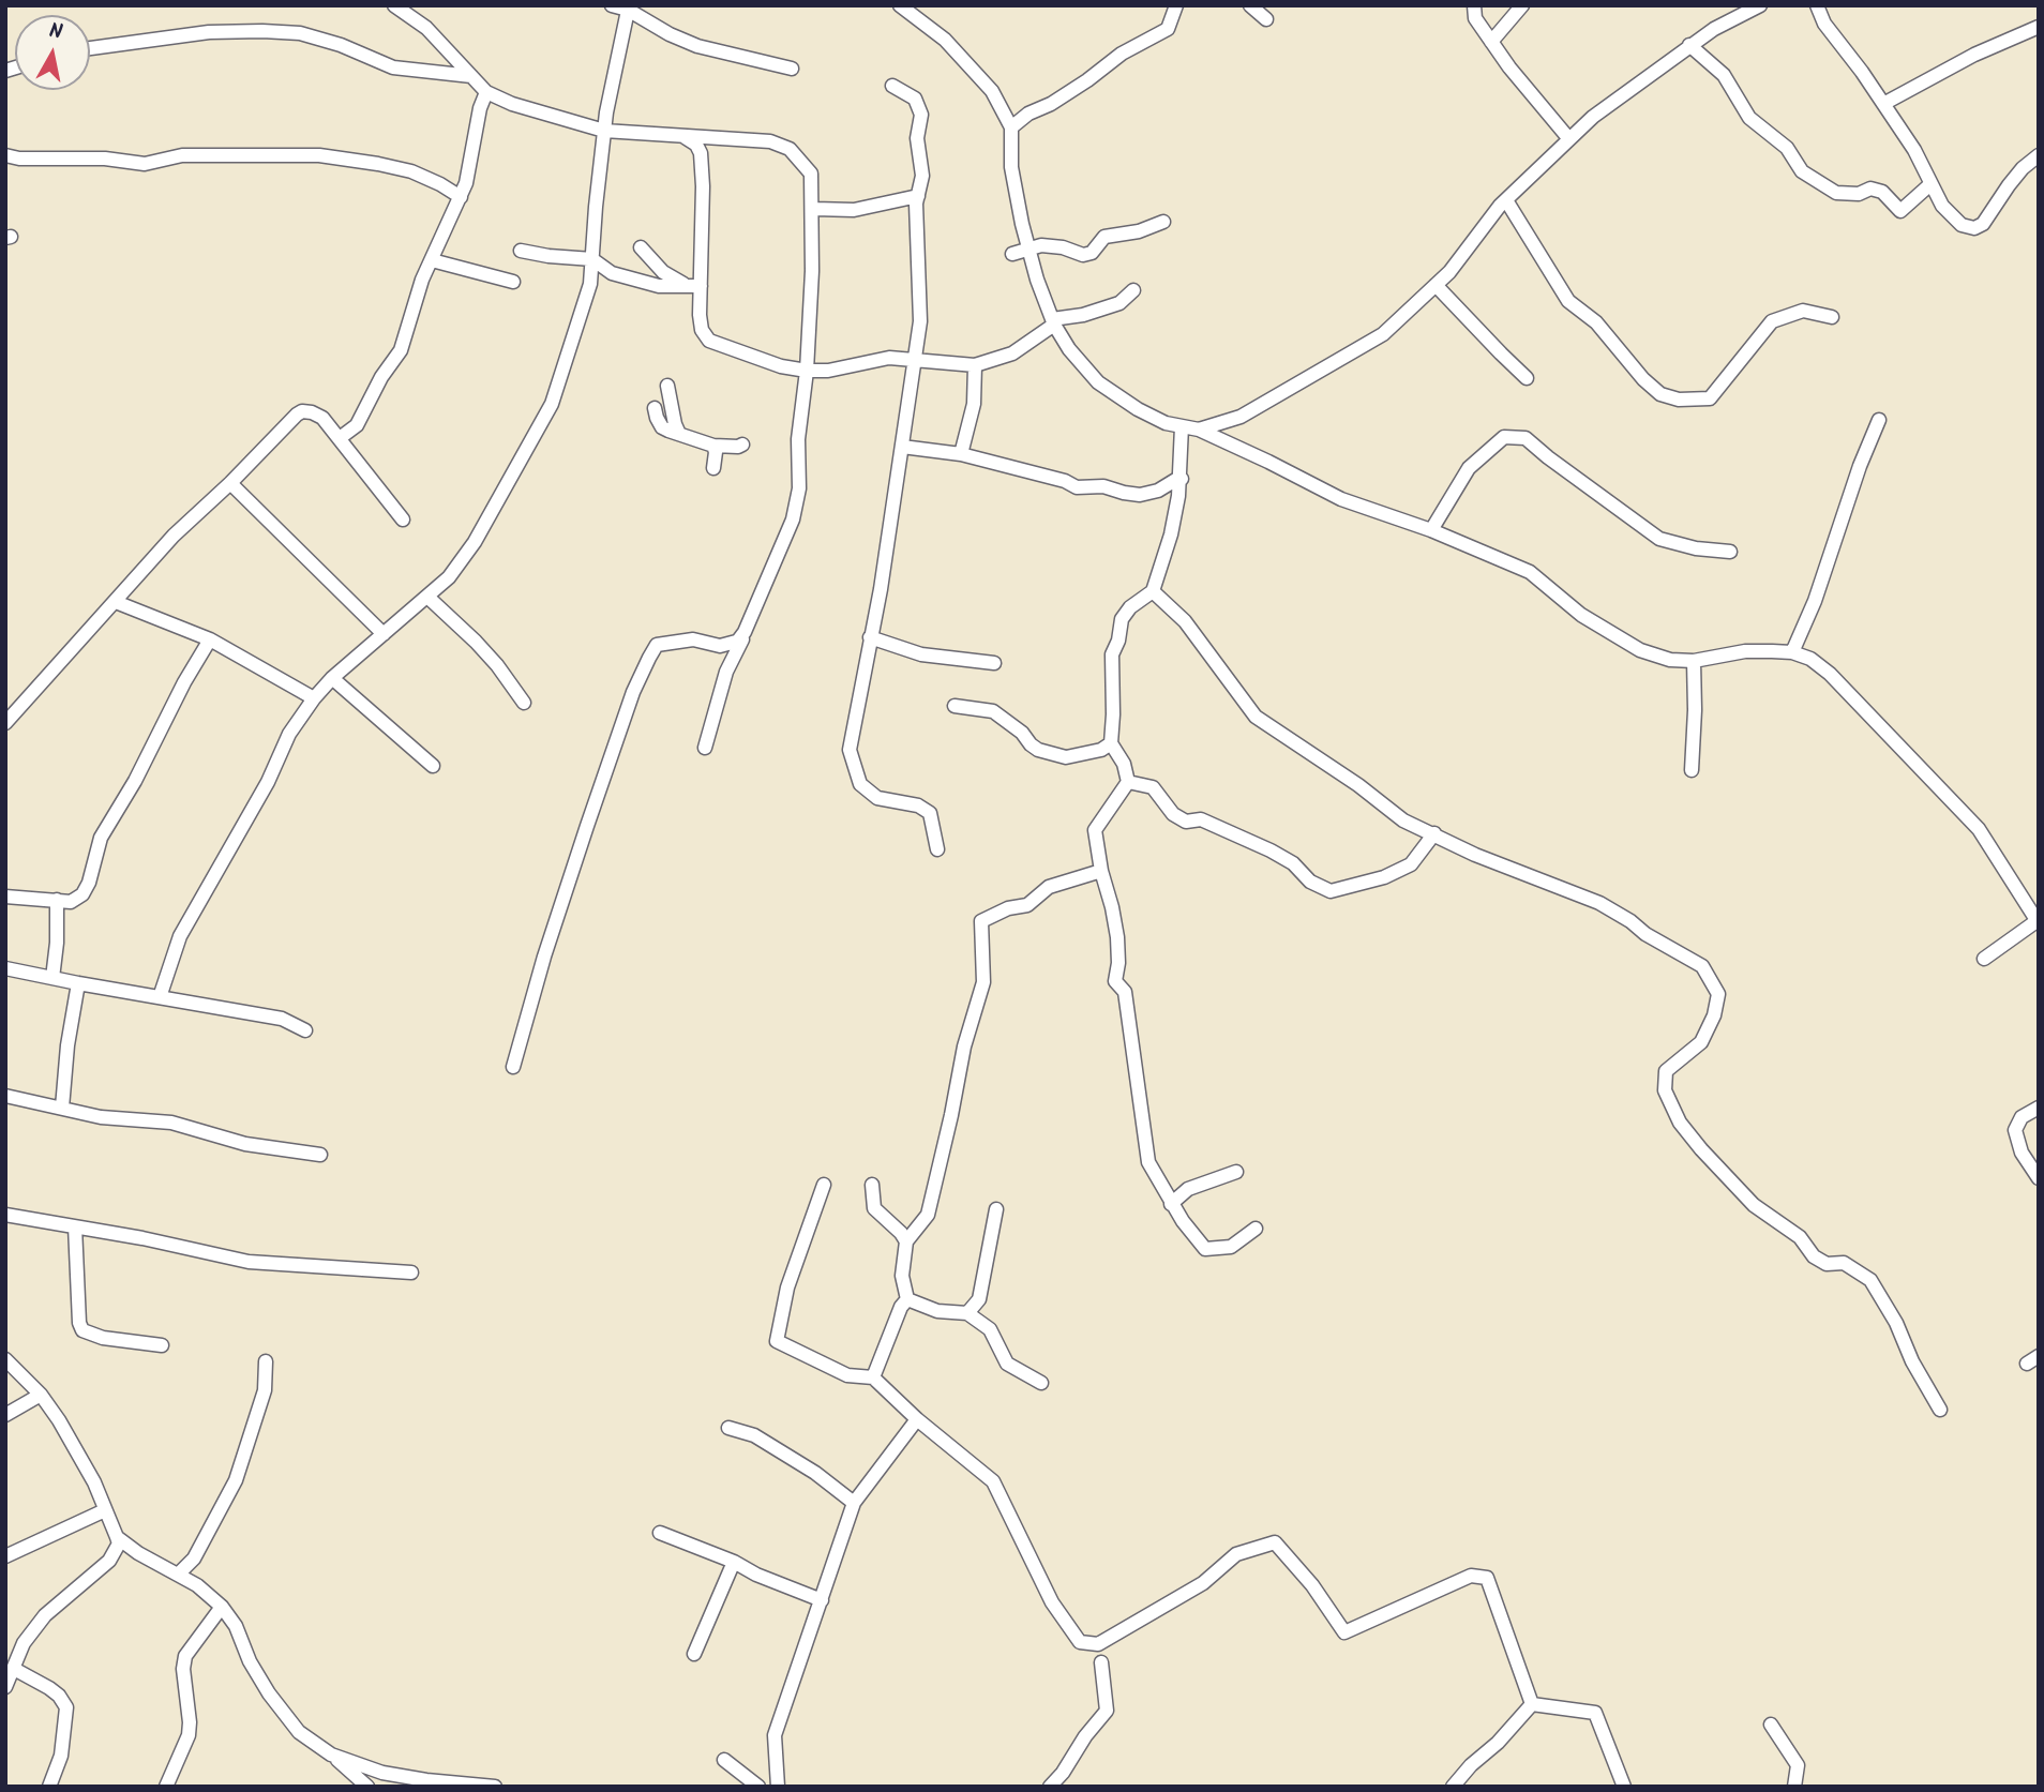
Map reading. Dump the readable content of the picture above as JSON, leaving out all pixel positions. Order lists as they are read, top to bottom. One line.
{"north":"top"}
